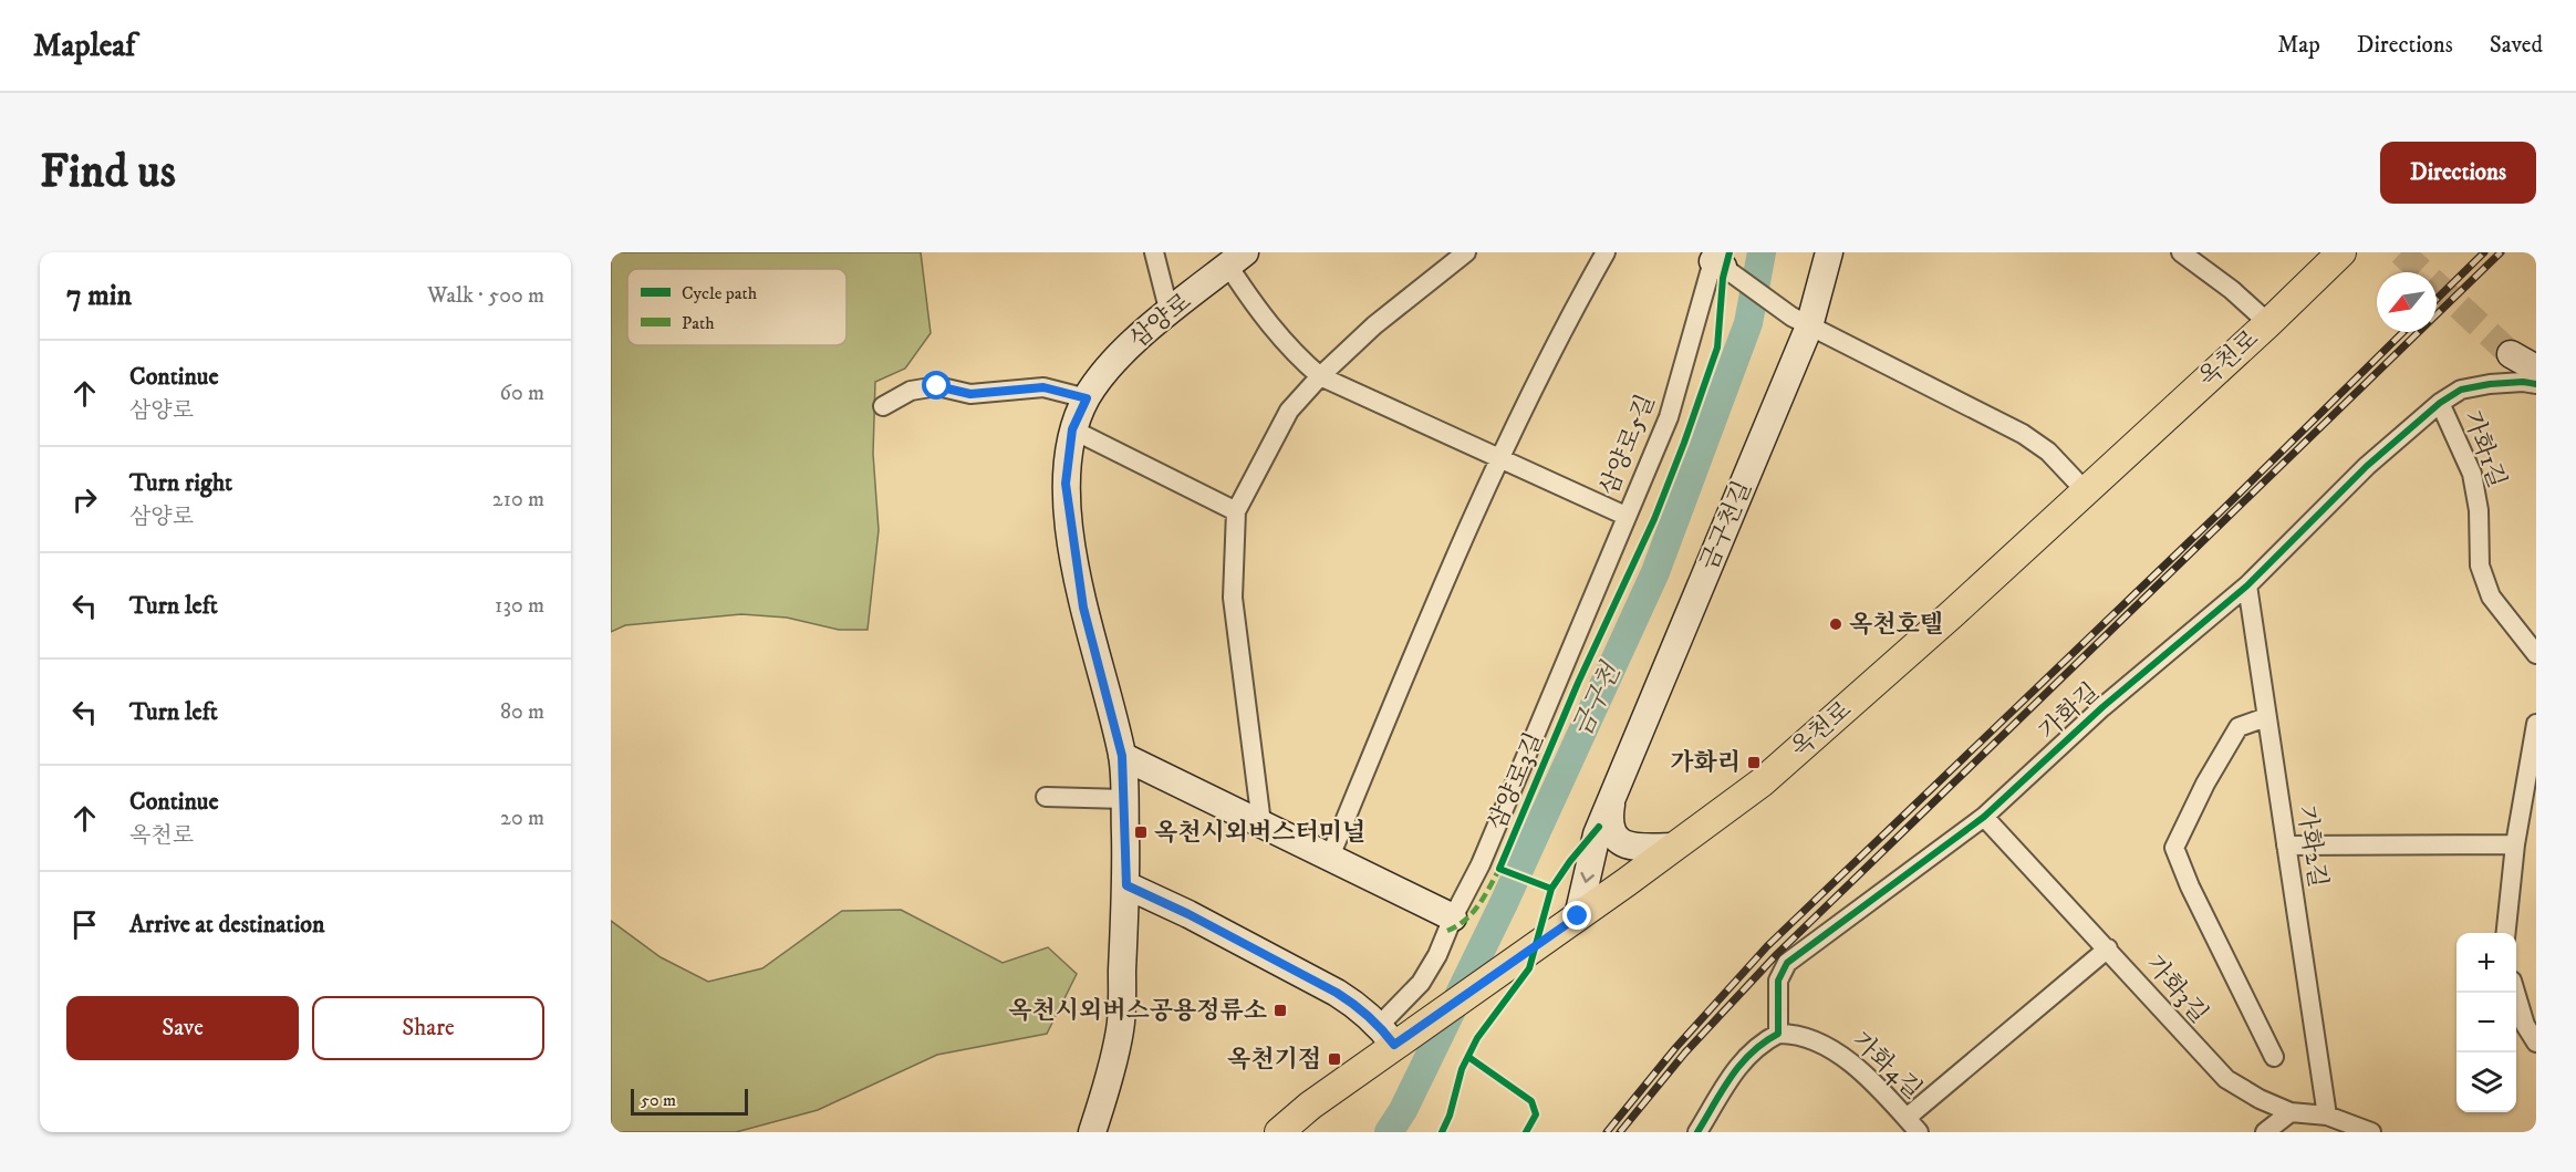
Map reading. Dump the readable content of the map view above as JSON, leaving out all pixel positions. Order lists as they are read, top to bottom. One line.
{"streets":{"main road":["옥천로"],"street":["삼양로","삼양로5길","가화1길","금구천길","가화길","삼양로3길","가화2길","가화3길","가화4길"]},"crossings":[["삼양로","삼양로5길"],["옥천로","금구천길"],["옥천로","삼양로3길"],["삼양로5길","삼양로3길"],["가화1길","가화길"],["가화길","가화2길"],["가화길","가화3길"],["가화길","가화4길"],["가화2길","가화3길"]],"water":["금구천"],"places":{"other":["옥천호텔"],"transit":["가화리","옥천시외버스터미널","옥천시외버스공용정류소","옥천기점"]},"legend":["Cycle path","Path"],"scale_bar":"50 m","north":"bottom left","page":{"header":"Mapleaf","nav":["Map","Directions","Saved"],"buttons":["Directions",["Save","Share"]],"title":"Find us","heading":["7 min","Walk · 500 m"],"list":[["Continue","삼양로","60 m"],["Turn right","삼양로","210 m"],["Turn left","130 m"],["Turn left","80 m"],["Continue","옥천로","20 m"],"Arrive at destination"],"map_buttons":["+","−"],"scale":"50 m"}}
